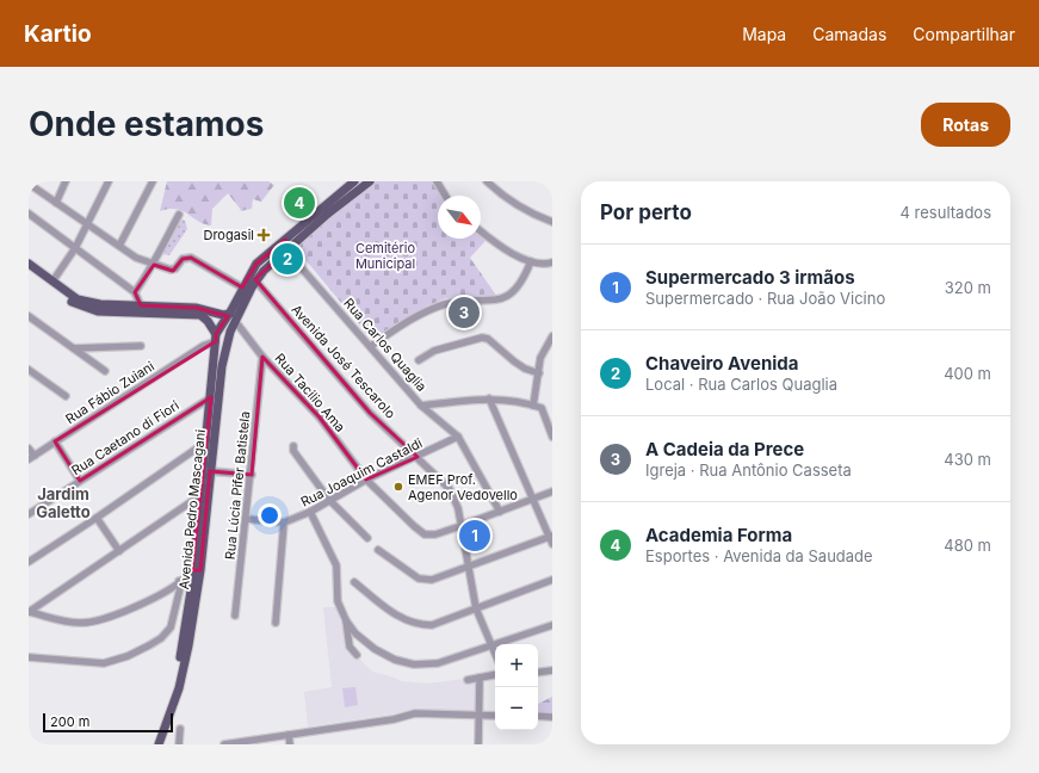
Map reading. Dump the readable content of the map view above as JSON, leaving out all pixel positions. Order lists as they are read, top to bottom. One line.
{"streets":{"main road":["Avenida Pedro Mascagani"],"street":["Rua Carlos Quaglia","Avenida José Tescarolo","Rua Fábio Zuiani","Rua Tacilio Ama","Rua Caetano di Fiori","Rua Joaquim Castaldi","Rua Lúcia Pifer Batistela"]},"crossings":[["Rua Carlos Quaglia","Avenida Pedro Mascagani"],["Avenida José Tescarolo","Rua Tacilio Ama"],["Avenida José Tescarolo","Rua Joaquim Castaldi"],["Avenida José Tescarolo","Avenida Pedro Mascagani"],["Rua Fábio Zuiani","Avenida Pedro Mascagani"],["Rua Tacilio Ama","Rua Joaquim Castaldi"],["Rua Tacilio Ama","Rua Lúcia Pifer Batistela"],["Rua Tacilio Ama","Avenida Pedro Mascagani"],["Rua Caetano di Fiori","Avenida Pedro Mascagani"],["Rua Joaquim Castaldi","Rua Lúcia Pifer Batistela"]],"districts":["Jardim Galetto"],"parks":["Cemitério Municipal"],"places":{"health":["Drogasil"],"other":["EMEF Prof. Agenor Vedovello"]},"scale_bar":"200 m","north":"bottom right","page":{"header":"Kartio","nav":["Mapa","Camadas","Compartilhar"],"buttons":"Rotas","title":"Onde estamos","heading":["Por perto","4 resultados"],"pins":["4","2","3","1"],"list":[{"mark":"1","name":"Supermercado 3 irmãos","note":"Supermercado · Rua João Vicino","value":"320 m"},{"mark":"2","name":"Chaveiro Avenida","note":"Local · Rua Carlos Quaglia","value":"400 m"},{"mark":"3","name":"A Cadeia da Prece","note":"Igreja · Rua Antônio Casseta","value":"430 m"},{"mark":"4","name":"Academia Forma","note":"Esportes · Avenida da Saudade","value":"480 m"}],"map_buttons":["+","−"],"scale":"200 m"}}
